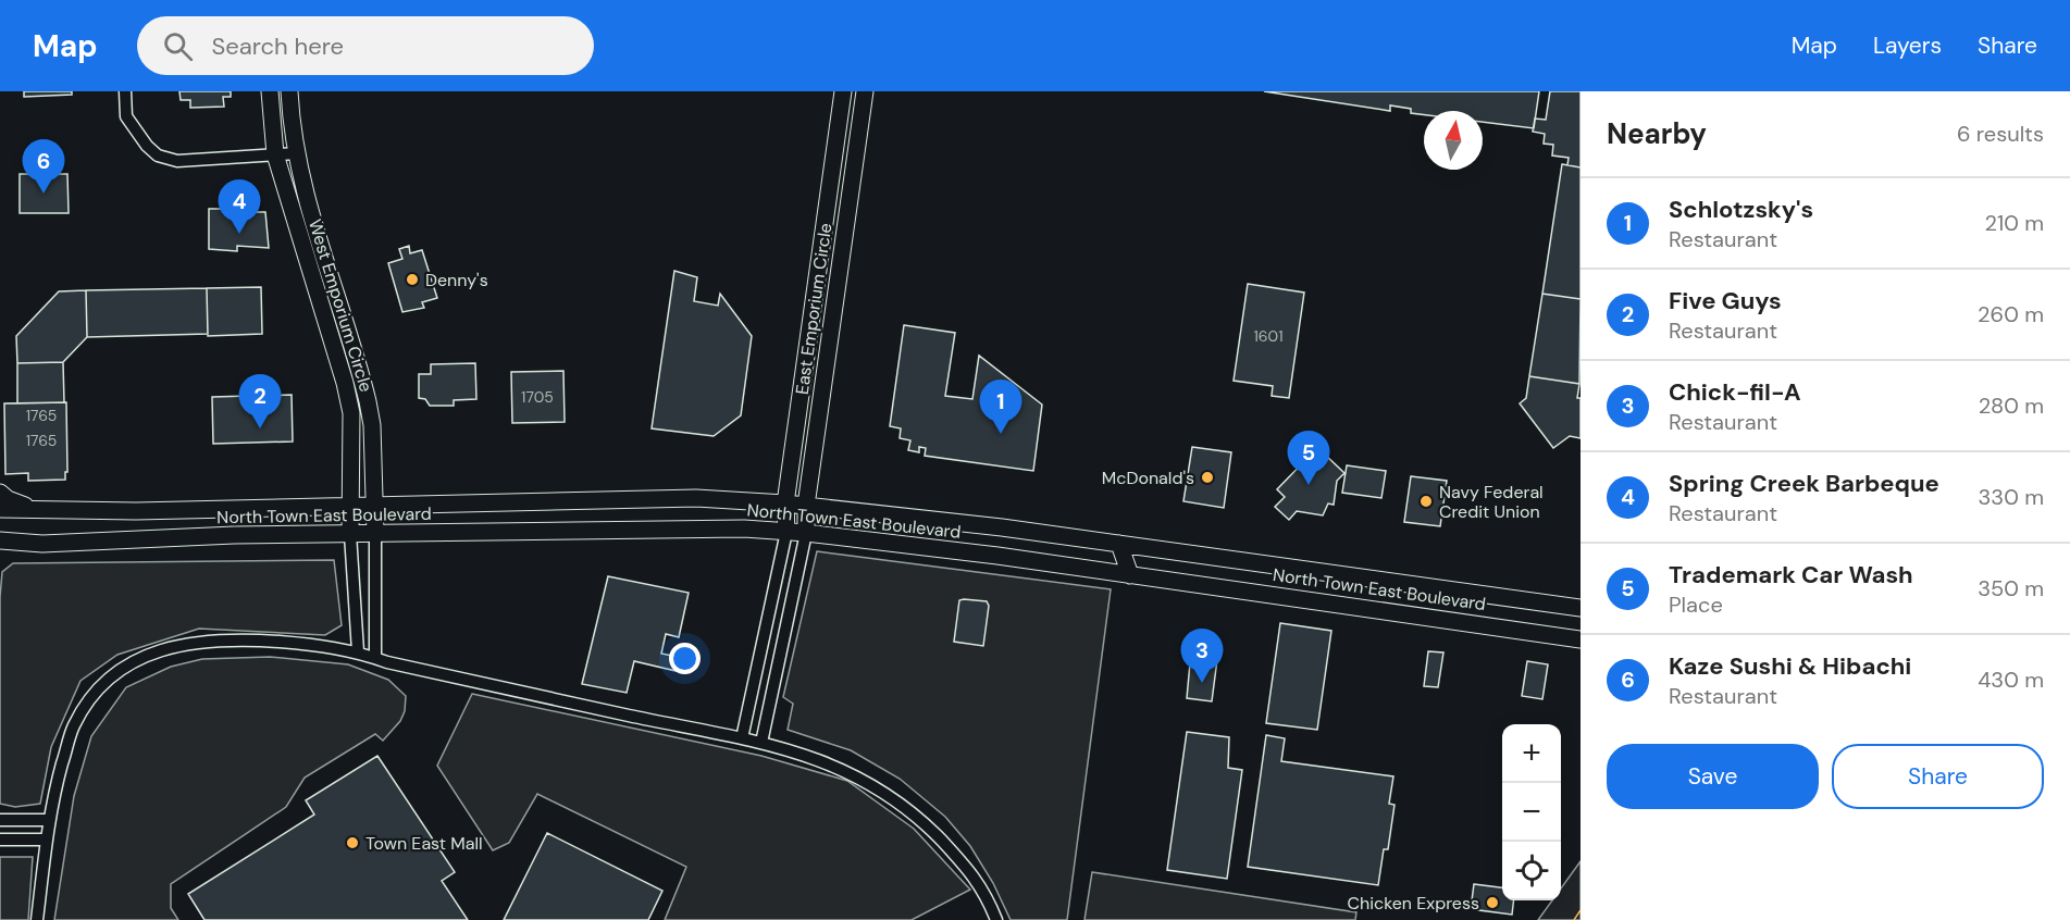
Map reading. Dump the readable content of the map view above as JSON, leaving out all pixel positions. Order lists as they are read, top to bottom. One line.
{"streets":{"main road":["West Emporium Circle","East Emporium Circle","North Town East Boulevard"]},"crossings":[["West Emporium Circle","North Town East Boulevard"],["East Emporium Circle","North Town East Boulevard"]],"places":["Denny's","McDonald's","Navy Federal Credit Union","Town East Mall","Chicken Express"],"house_numbers":["1601","1705","1765","1765"],"north":"top","page":{"header":"Map","search":"Search here","nav":["Map","Layers","Share"],"heading":["Nearby","6 results"],"pins":["6","4","2","1","5","3"],"list":[{"mark":"1","name":"Schlotzsky's","note":"Restaurant","value":"210 m"},{"mark":"2","name":"Five Guys","note":"Restaurant","value":"260 m"},{"mark":"3","name":"Chick-fil-A","note":"Restaurant","value":"280 m"},{"mark":"4","name":"Spring Creek Barbeque","note":"Restaurant","value":"330 m"},{"mark":"5","name":"Trademark Car Wash","note":"Place","value":"350 m"},{"mark":"6","name":"Kaze Sushi & Hibachi","note":"Restaurant","value":"430 m"}],"map_buttons":["+","−"],"buttons":["Save","Share"]}}
